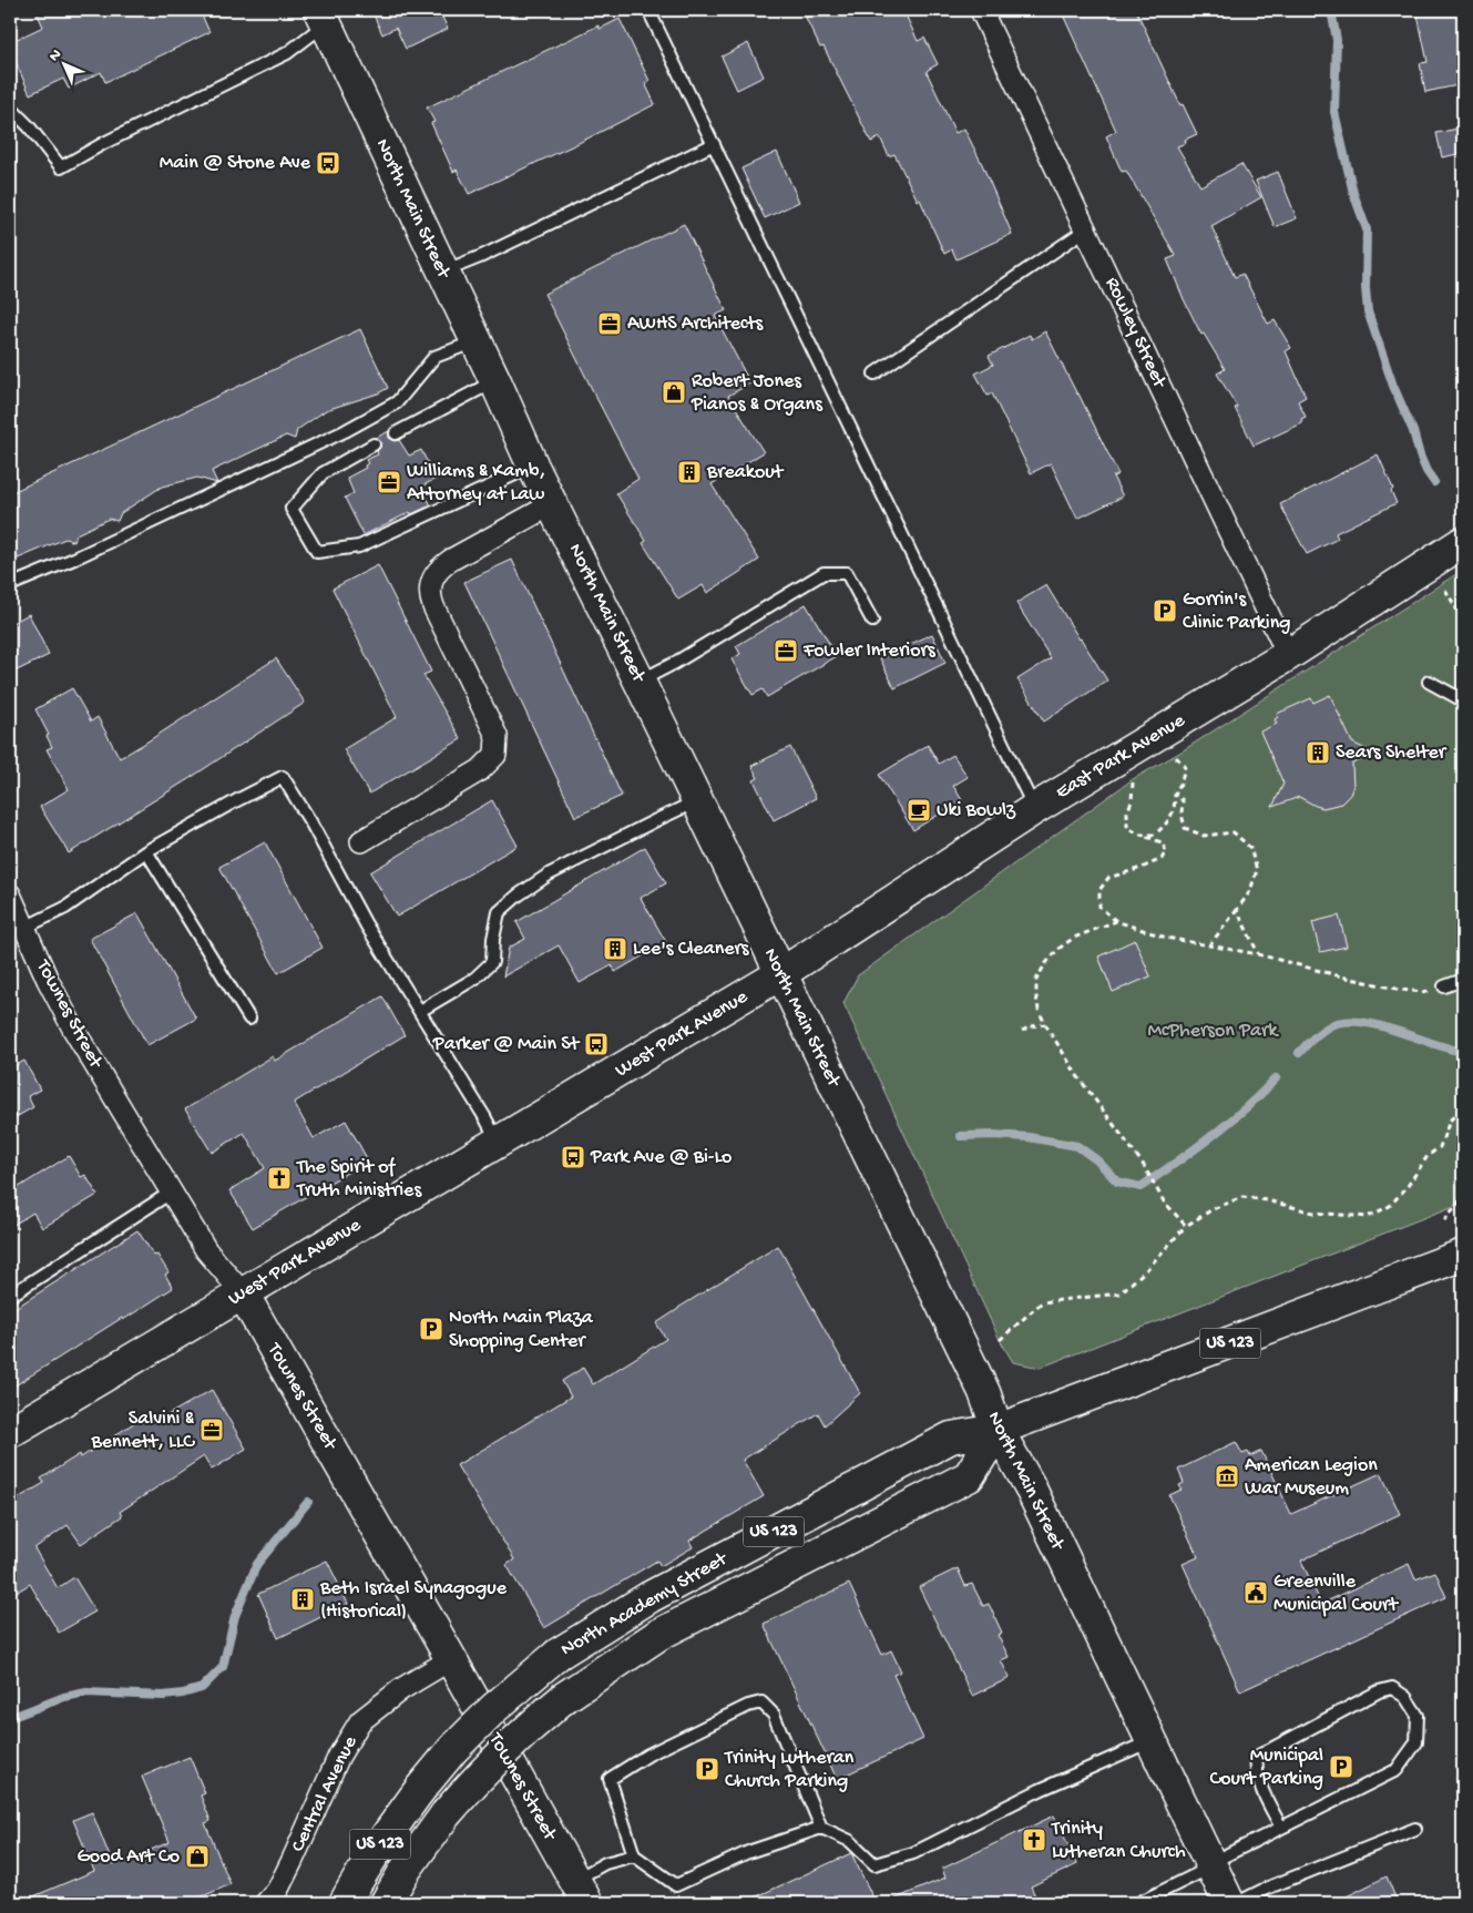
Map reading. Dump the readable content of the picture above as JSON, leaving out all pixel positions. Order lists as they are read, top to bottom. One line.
{"streets":{"main road":["North Main Street","East Park Avenue","Townes Street","West Park Avenue","US 123","North Academy Street"],"street":["Rowley Street","Central Avenue"]},"crossings":[["North Main Street","East Park Avenue"],["North Main Street","West Park Avenue"],["North Main Street","North Academy Street"],["Rowley Street","East Park Avenue"],["East Park Avenue","West Park Avenue"],["Townes Street","West Park Avenue"],["Townes Street","Central Avenue"]],"parks":["McPherson Park"],"places":{"bus stop":["Main @ Stone Ave","Parker @ Main St","Park Ave @ Bi-Lo"],"office":["AWHS Architects","Williams & Kamb, Attorney at Law","Fowler Interiors","Salvini & Bennett, LLC"],"shop":["Robert Jones Pianos & Organs","Good Art Co"],"building":["Breakout","Sears Shelter","Lee's Cleaners","Beth Israel Synagogue (Historical)"],"parking":["Gorrin's Clinic Parking","North Main Plaza Shopping Center","Municipal Court Parking","Trinity Lutheran Church Parking"],"cafe":["Uki Bowlz"],"church":["The Spirit of Truth Ministries","Trinity Lutheran Church"],"museum":["American Legion War Museum"],"public building":["Greenville Municipal Court"]},"north":"top left"}
